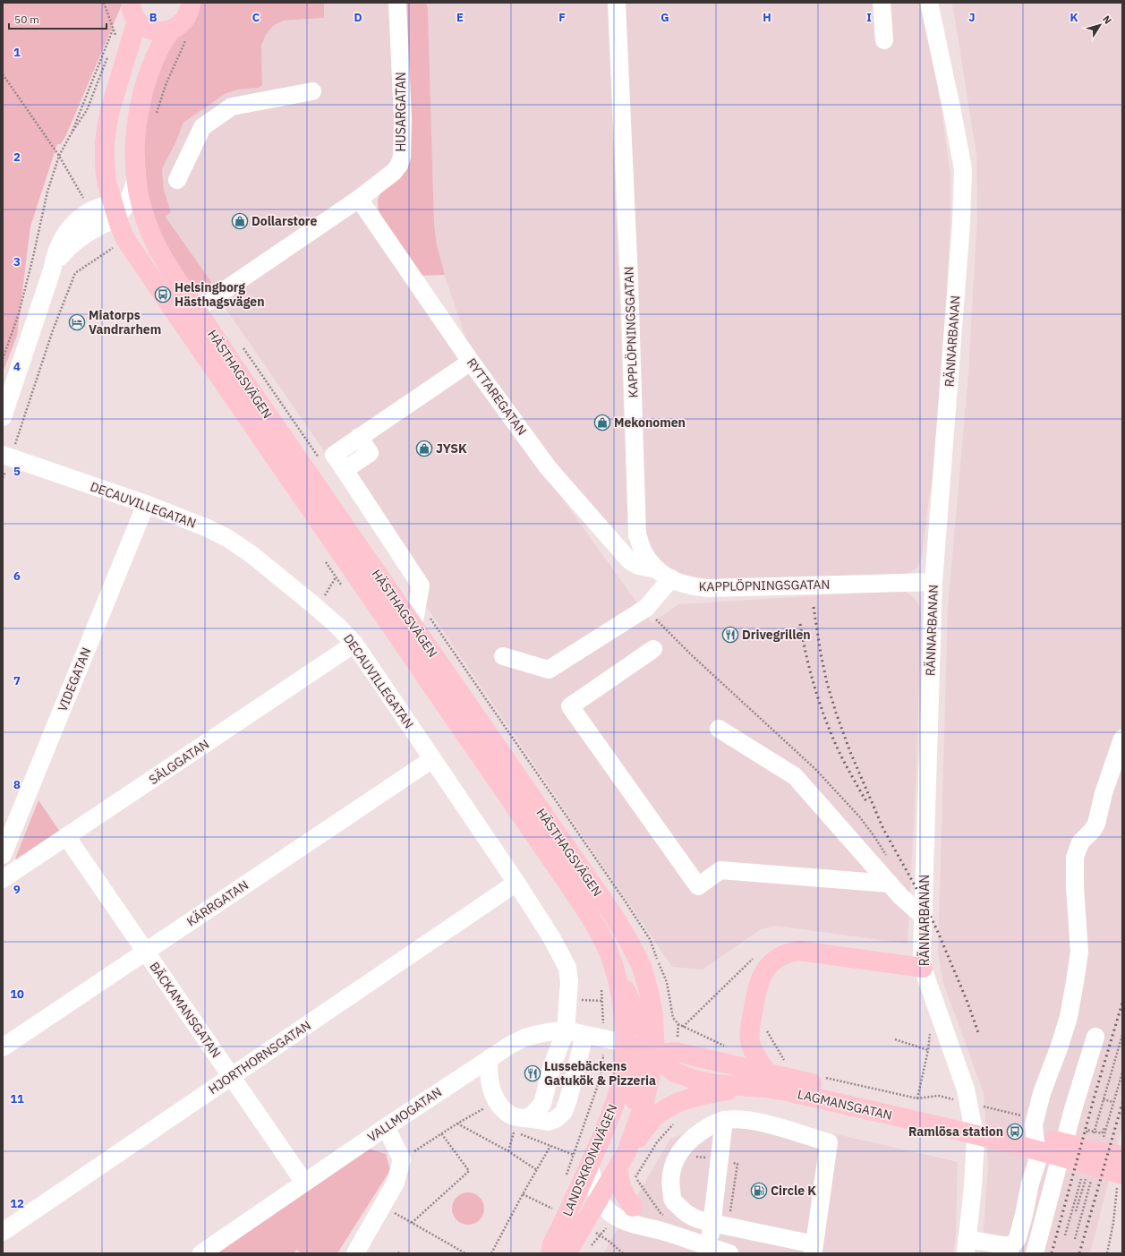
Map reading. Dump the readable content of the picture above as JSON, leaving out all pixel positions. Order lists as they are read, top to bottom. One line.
{"streets":{"main road":["HÄSTHAGSVÄGEN","LAGMANSGATAN","LANDSKRONAVÄGEN"],"street":["HUSARGATAN","KAPPLÖPNINGSGATAN","RÄNNARBANAN","RYTTAREGATAN","DECAUVILLEGATAN","VIDEGATAN","SÄLGGATAN","KÄRRGATAN","BÄCKAMANSGATAN","HJORTHORNSGATAN","VALLMOGATAN"]},"crossings":[["HUSARGATAN","HÄSTHAGSVÄGEN"],["HUSARGATAN","RYTTAREGATAN"],["KAPPLÖPNINGSGATAN","RÄNNARBANAN"],["KAPPLÖPNINGSGATAN","RYTTAREGATAN"],["HÄSTHAGSVÄGEN","LAGMANSGATAN"],["HÄSTHAGSVÄGEN","VALLMOGATAN"],["HÄSTHAGSVÄGEN","LANDSKRONAVÄGEN"],["DECAUVILLEGATAN","VIDEGATAN"],["DECAUVILLEGATAN","SÄLGGATAN"],["DECAUVILLEGATAN","KÄRRGATAN"],["DECAUVILLEGATAN","HJORTHORNSGATAN"],["DECAUVILLEGATAN","VALLMOGATAN"],["SÄLGGATAN","BÄCKAMANSGATAN"],["KÄRRGATAN","BÄCKAMANSGATAN"],["BÄCKAMANSGATAN","HJORTHORNSGATAN"],["BÄCKAMANSGATAN","VALLMOGATAN"],["LAGMANSGATAN","VALLMOGATAN"],["LAGMANSGATAN","LANDSKRONAVÄGEN"],["VALLMOGATAN","LANDSKRONAVÄGEN"]],"places":{"shop":["Dollarstore","Mekonomen","JYSK"],"bus stop":["Helsingborg Hästhagsvägen","Ramlösa station"],"hotel":["Miatorps Vandrarhem"],"restaurant":["Drivegrillen","Lussebäckens Gatukök & Pizzeria"],"fuel station":["Circle K"]},"scale_bar":"50 m","north":"top right","grid":{"columns":["B","C","D","E","F","G","H","I","J","K"],"rows":["1","2","3","4","5","6","7","8","9","10","11","12"]}}
